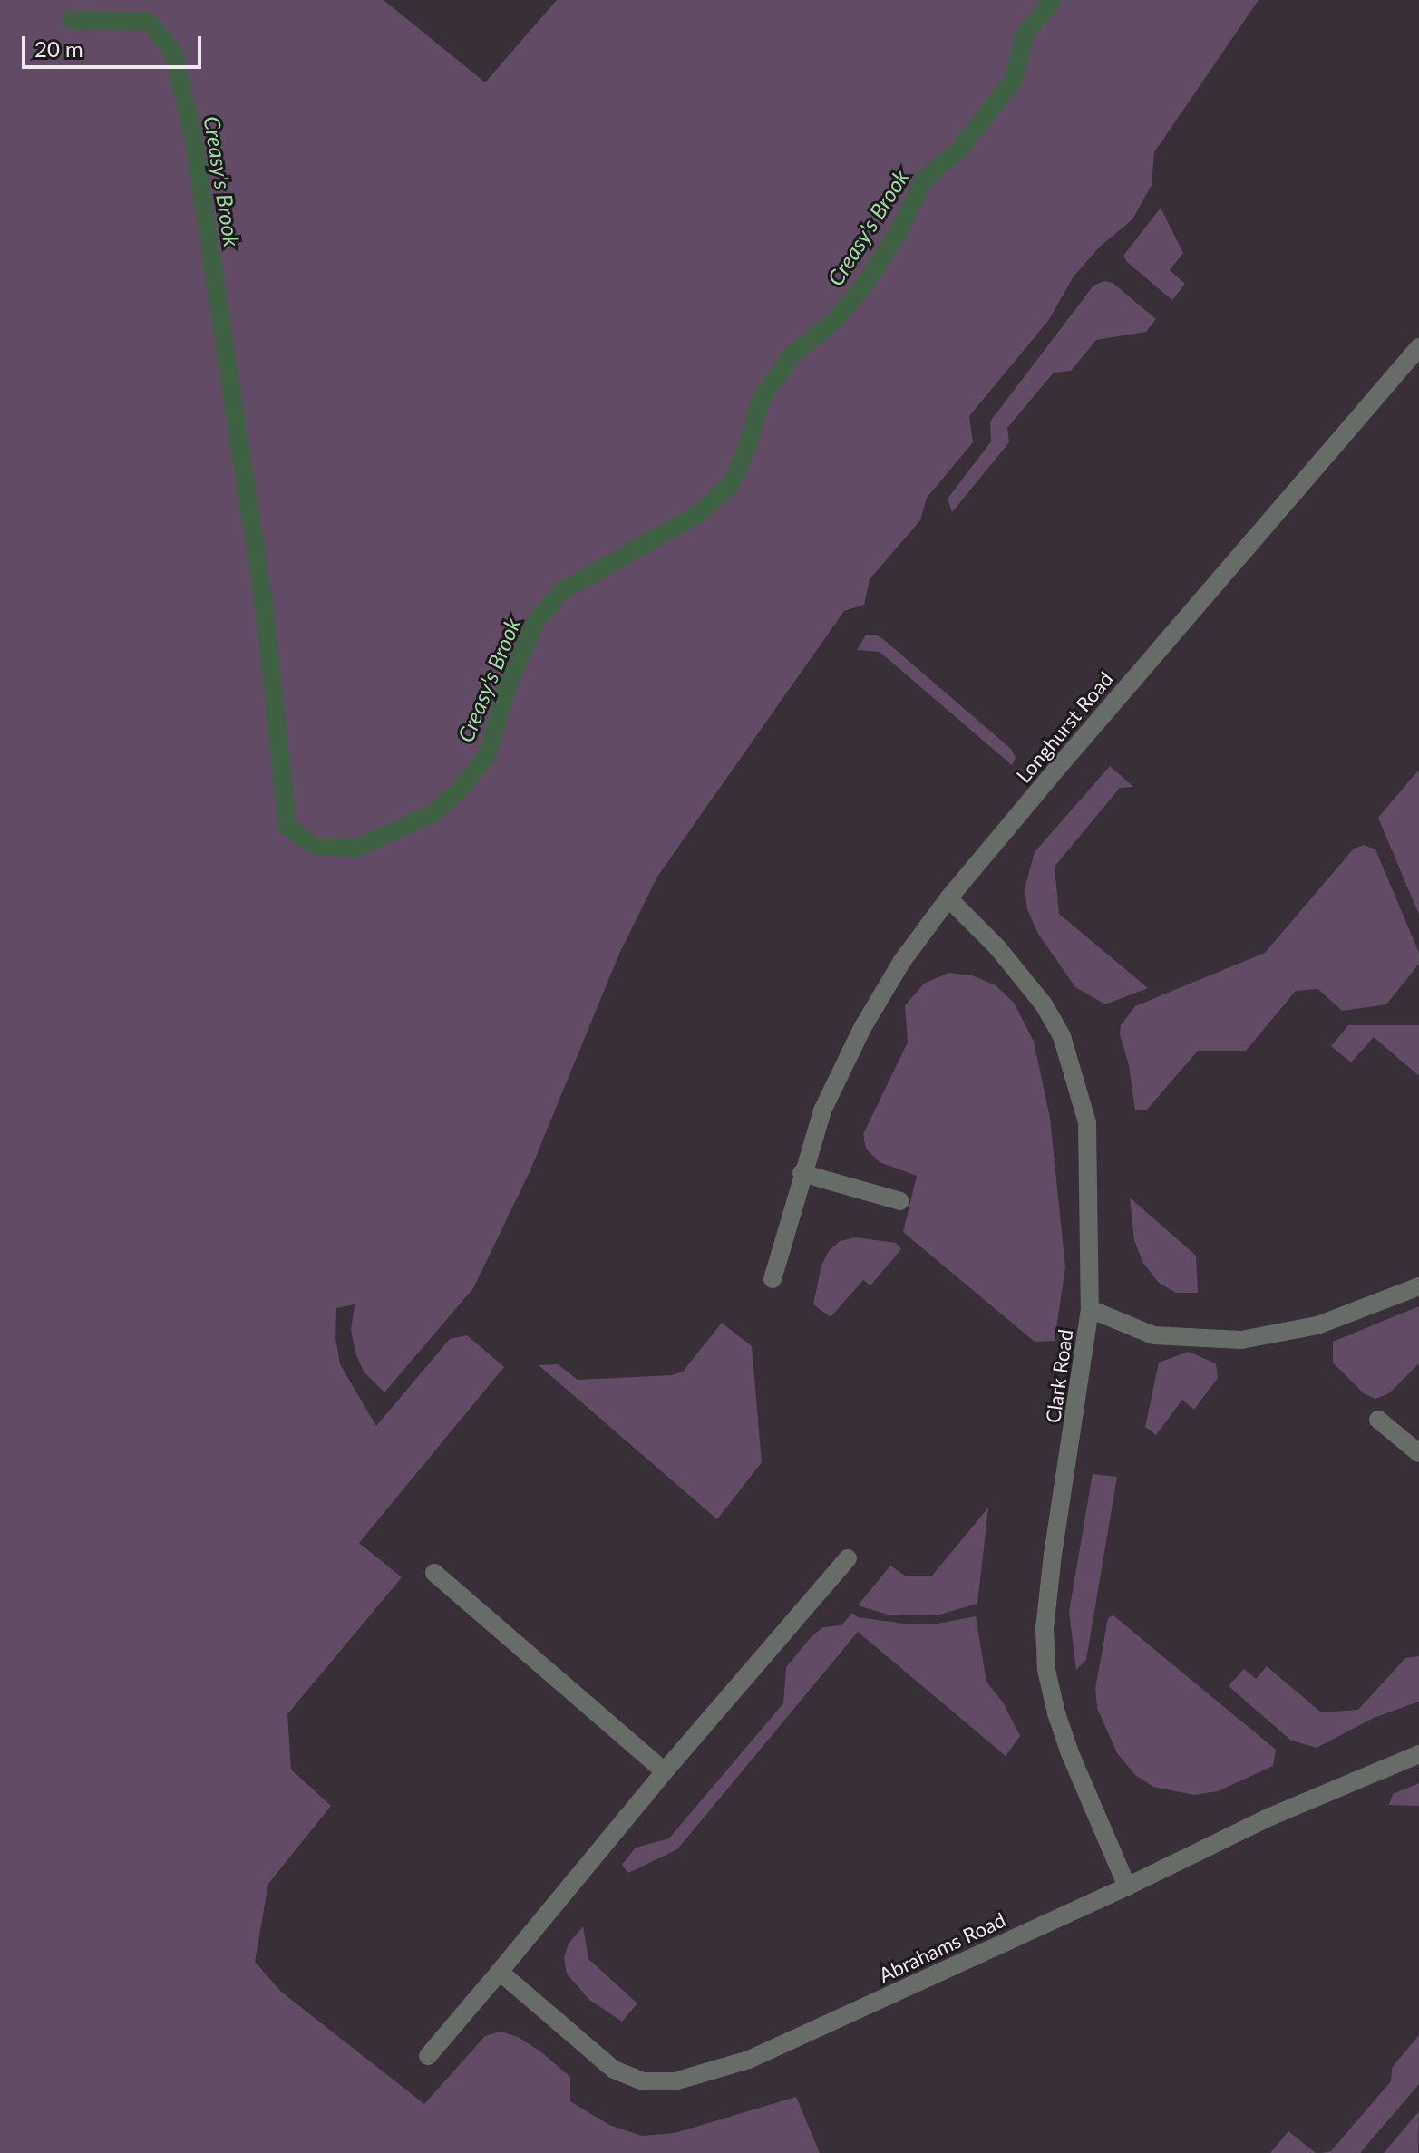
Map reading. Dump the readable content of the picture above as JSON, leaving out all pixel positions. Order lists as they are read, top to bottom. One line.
{"streets":{"street":["Longhurst Road","Clark Road","Abrahams Road"]},"crossings":[["Longhurst Road","Clark Road"],["Clark Road","Abrahams Road"]],"water":["Creasy's Brook"],"scale_bar":"20 m"}
